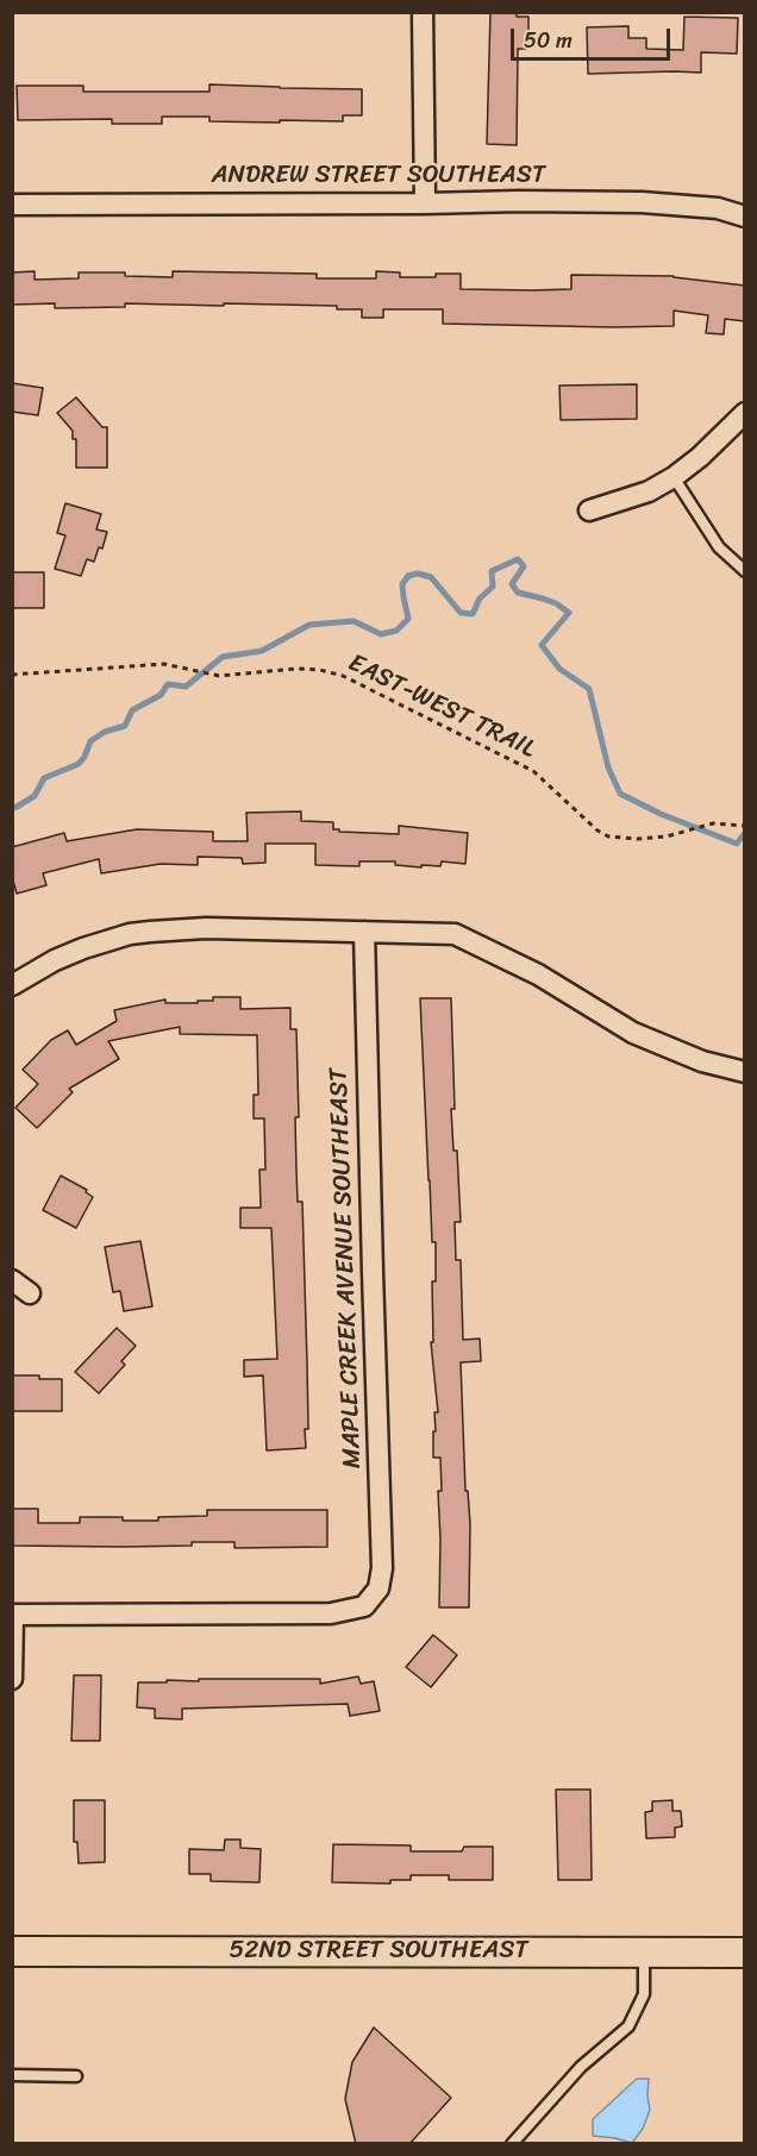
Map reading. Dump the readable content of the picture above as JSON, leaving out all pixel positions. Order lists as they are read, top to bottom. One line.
{"streets":{"main road":["52ND STREET SOUTHEAST"],"street":["ANDREW STREET SOUTHEAST","MAPLE CREEK AVENUE SOUTHEAST"],"path":["EAST-WEST TRAIL"]},"scale_bar":"50 m"}
